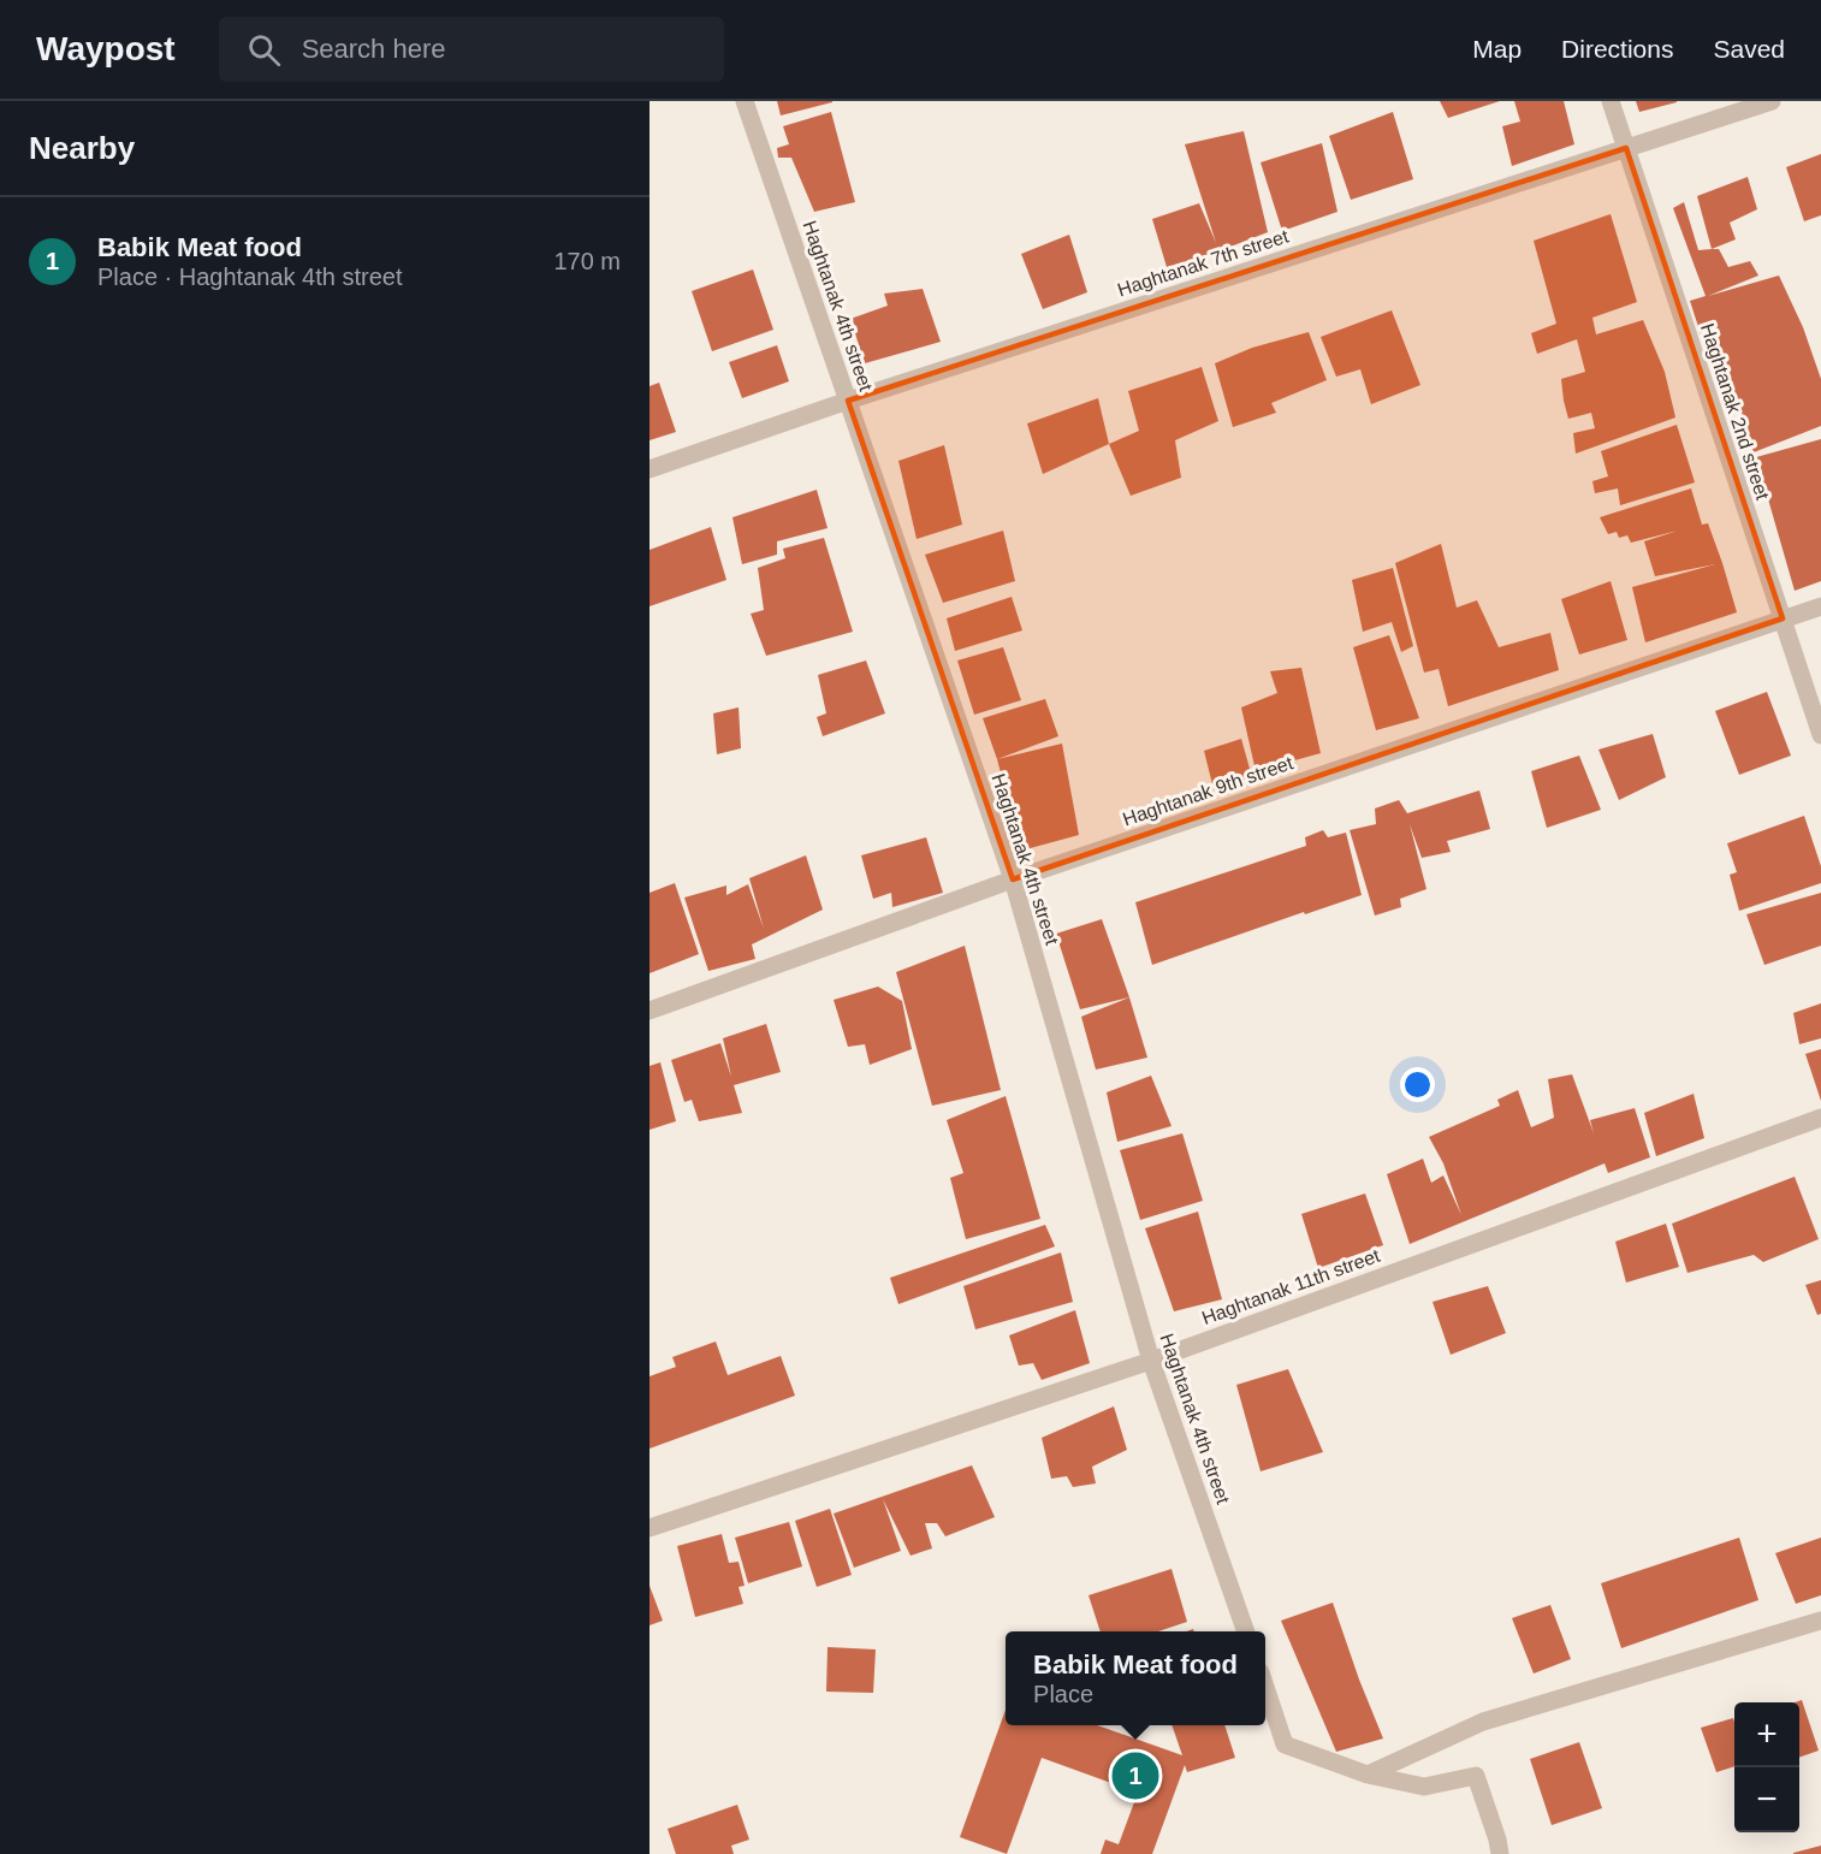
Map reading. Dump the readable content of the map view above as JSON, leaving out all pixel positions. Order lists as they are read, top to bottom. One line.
{"streets":{"street":["Haghtanak 7th street","Haghtanak 4th street","Haghtanak 2nd street","Haghtanak 9th street","Haghtanak 11th street"]},"crossings":[["Haghtanak 7th street","Haghtanak 4th street"],["Haghtanak 7th street","Haghtanak 2nd street"],["Haghtanak 4th street","Haghtanak 9th street"],["Haghtanak 4th street","Haghtanak 11th street"],["Haghtanak 2nd street","Haghtanak 9th street"]],"page":{"header":"Waypost","search":"Search here","nav":["Map","Directions","Saved"],"heading":"Nearby","list":[{"mark":"1","name":"Babik Meat food","note":"Place · Haghtanak 4th street","value":"170 m"}],"popup":["Babik Meat food","Place"],"map_buttons":["+","−"],"pins":"1"}}
